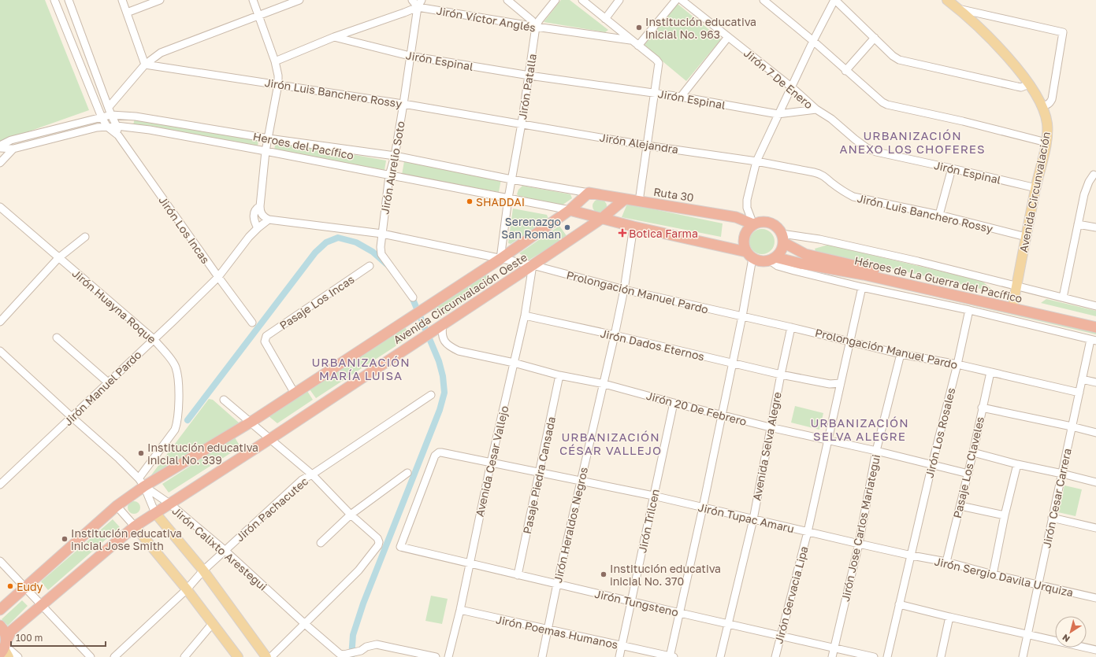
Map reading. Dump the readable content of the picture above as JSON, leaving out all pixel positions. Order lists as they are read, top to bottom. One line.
{"streets":{"highway":["Heroes del Pacífico","Ruta 30","Héroes de La Guerra del Pacífico","Avenida Circunvalación Oeste"],"main road":["Avenida Circunvalación"],"street":["Jirón Víctor Anglés","Jirón Espinal","Jirón 7 De Enero","Jirón Patalla","Jirón Luis Banchero Rossy","Jirón Alejandra","Jirón Aurelio Soto","Jirón Los Incas","Prolongación Manuel Pardo","Pasaje Los Incas","Jirón Huayna Roque","Jirón Dados Eternos","Jirón Manuel Pardo","Jirón 20 De Febrero","Jirón Los Rosales","Avenida Selva Alegre","Avenida Cesar Vallejo","Pasaje Los Claveles","Pasaje Piedra Cansada","Jirón Cesar Carrera","Jirón Pachacutec","Jirón Tupac Amaru","Jirón Trilcen","Jirón Heraldos Negros","Jirón Jose Carlos Mariategui","Jirón Calixto Arestegui","Jirón Sergio Davila Urquiza","Jirón Gervacia Lipa","Jirón Tungsteno","Jirón Poemas Humanos"]},"crossings":[["Jirón Víctor Anglés","Jirón Patalla"],["Jirón Víctor Anglés","Jirón Aurelio Soto"],["Jirón Espinal","Jirón 7 De Enero"],["Jirón Espinal","Jirón Patalla"],["Jirón Espinal","Jirón Aurelio Soto"],["Jirón Espinal","Avenida Circunvalación"],["Jirón Patalla","Jirón Luis Banchero Rossy"],["Jirón Patalla","Jirón Alejandra"],["Jirón Patalla","Heroes del Pacífico"],["Jirón Patalla","Prolongación Manuel Pardo"],["Jirón Patalla","Avenida Circunvalación Oeste"],["Jirón Luis Banchero Rossy","Jirón Alejandra"],["Jirón Luis Banchero Rossy","Jirón Aurelio Soto"],["Jirón Luis Banchero Rossy","Avenida Circunvalación"],["Heroes del Pacífico","Jirón Aurelio Soto"],["Heroes del Pacífico","Ruta 30"],["Heroes del Pacífico","Avenida Circunvalación Oeste"],["Jirón Aurelio Soto","Prolongación Manuel Pardo"],["Avenida Circunvalación","Héroes de La Guerra del Pacífico"],["Ruta 30","Héroes de La Guerra del Pacífico"],["Ruta 30","Avenida Circunvalación Oeste"],["Jirón Los Incas","Jirón Manuel Pardo"],["Prolongación Manuel Pardo","Avenida Circunvalación Oeste"],["Prolongación Manuel Pardo","Jirón Los Rosales"],["Prolongación Manuel Pardo","Avenida Selva Alegre"],["Prolongación Manuel Pardo","Avenida Cesar Vallejo"],["Prolongación Manuel Pardo","Pasaje Los Claveles"],["Prolongación Manuel Pardo","Jirón Cesar Carrera"],["Prolongación Manuel Pardo","Jirón Heraldos Negros"],["Prolongación Manuel Pardo","Jirón Jose Carlos Mariategui"],["Prolongación Manuel Pardo","Jirón Gervacia Lipa"],["Avenida Circunvalación Oeste","Pasaje Los Incas"],["Avenida Circunvalación Oeste","Jirón Huayna Roque"],["Avenida Circunvalación Oeste","Jirón 20 De Febrero"],["Avenida Circunvalación Oeste","Avenida Cesar Vallejo"],["Avenida Circunvalación Oeste","Jirón Calixto Arestegui"],["Jirón Huayna Roque","Jirón Manuel Pardo"],["Jirón Huayna Roque","Jirón Calixto Arestegui"],["Jirón Dados Eternos","Avenida Selva Alegre"],["Jirón Dados Eternos","Avenida Cesar Vallejo"],["Jirón Dados Eternos","Jirón Heraldos Negros"],["Jirón Dados Eternos","Jirón Gervacia Lipa"],["Jirón Manuel Pardo","Jirón Calixto Arestegui"],["Jirón 20 De Febrero","Jirón Los Rosales"],["Jirón 20 De Febrero","Avenida Selva Alegre"],["Jirón 20 De Febrero","Avenida Cesar Vallejo"],["Jirón 20 De Febrero","Pasaje Los Claveles"],["Jirón 20 De Febrero","Pasaje Piedra Cansada"],["Jirón 20 De Febrero","Jirón Trilcen"],["Jirón 20 De Febrero","Jirón Heraldos Negros"],["Jirón 20 De Febrero","Jirón Jose Carlos Mariategui"],["Jirón 20 De Febrero","Jirón Gervacia Lipa"],["Jirón Los Rosales","Jirón Tupac Amaru"],["Jirón Los Rosales","Jirón Sergio Davila Urquiza"],["Avenida Selva Alegre","Jirón Tupac Amaru"],["Avenida Selva Alegre","Jirón Tungsteno"],["Avenida Cesar Vallejo","Jirón Tupac Amaru"],["Avenida Cesar Vallejo","Jirón Tungsteno"],["Avenida Cesar Vallejo","Jirón Poemas Humanos"],["Pasaje Los Claveles","Jirón Sergio Davila Urquiza"],["Pasaje Piedra Cansada","Jirón Tupac Amaru"],["Pasaje Piedra Cansada","Jirón Tungsteno"],["Jirón Cesar Carrera","Jirón Sergio Davila Urquiza"],["Jirón Pachacutec","Jirón Calixto Arestegui"],["Jirón Tupac Amaru","Jirón Trilcen"],["Jirón Tupac Amaru","Jirón Heraldos Negros"],["Jirón Tupac Amaru","Jirón Jose Carlos Mariategui"],["Jirón Tupac Amaru","Jirón Sergio Davila Urquiza"],["Jirón Tupac Amaru","Jirón Gervacia Lipa"],["Jirón Tupac Amaru","Jirón Tungsteno"],["Jirón Trilcen","Jirón Tungsteno"],["Jirón Trilcen","Jirón Poemas Humanos"],["Jirón Heraldos Negros","Jirón Tungsteno"],["Jirón Heraldos Negros","Jirón Poemas Humanos"],["Jirón Jose Carlos Mariategui","Jirón Tungsteno"],["Jirón Gervacia Lipa","Jirón Tungsteno"]],"districts":["URBANIZACIÓN ANEXO LOS CHOFERES","URBANIZACIÓN MARÍA LUISA","URBANIZACIÓN SELVA ALEGRE","URBANIZACIÓN CÉSAR VALLEJO"],"places":{"other":["Institución educativa inicial No. 963","SHADDAI","Serenazgo San Roman","Institución educativa inicial No. 339","Institución educativa inicial Jose Smith","Institución educativa inicial No. 370","Eudy"],"health":["Botica Farma"]},"scale_bar":"100 m","north":"bottom left"}
